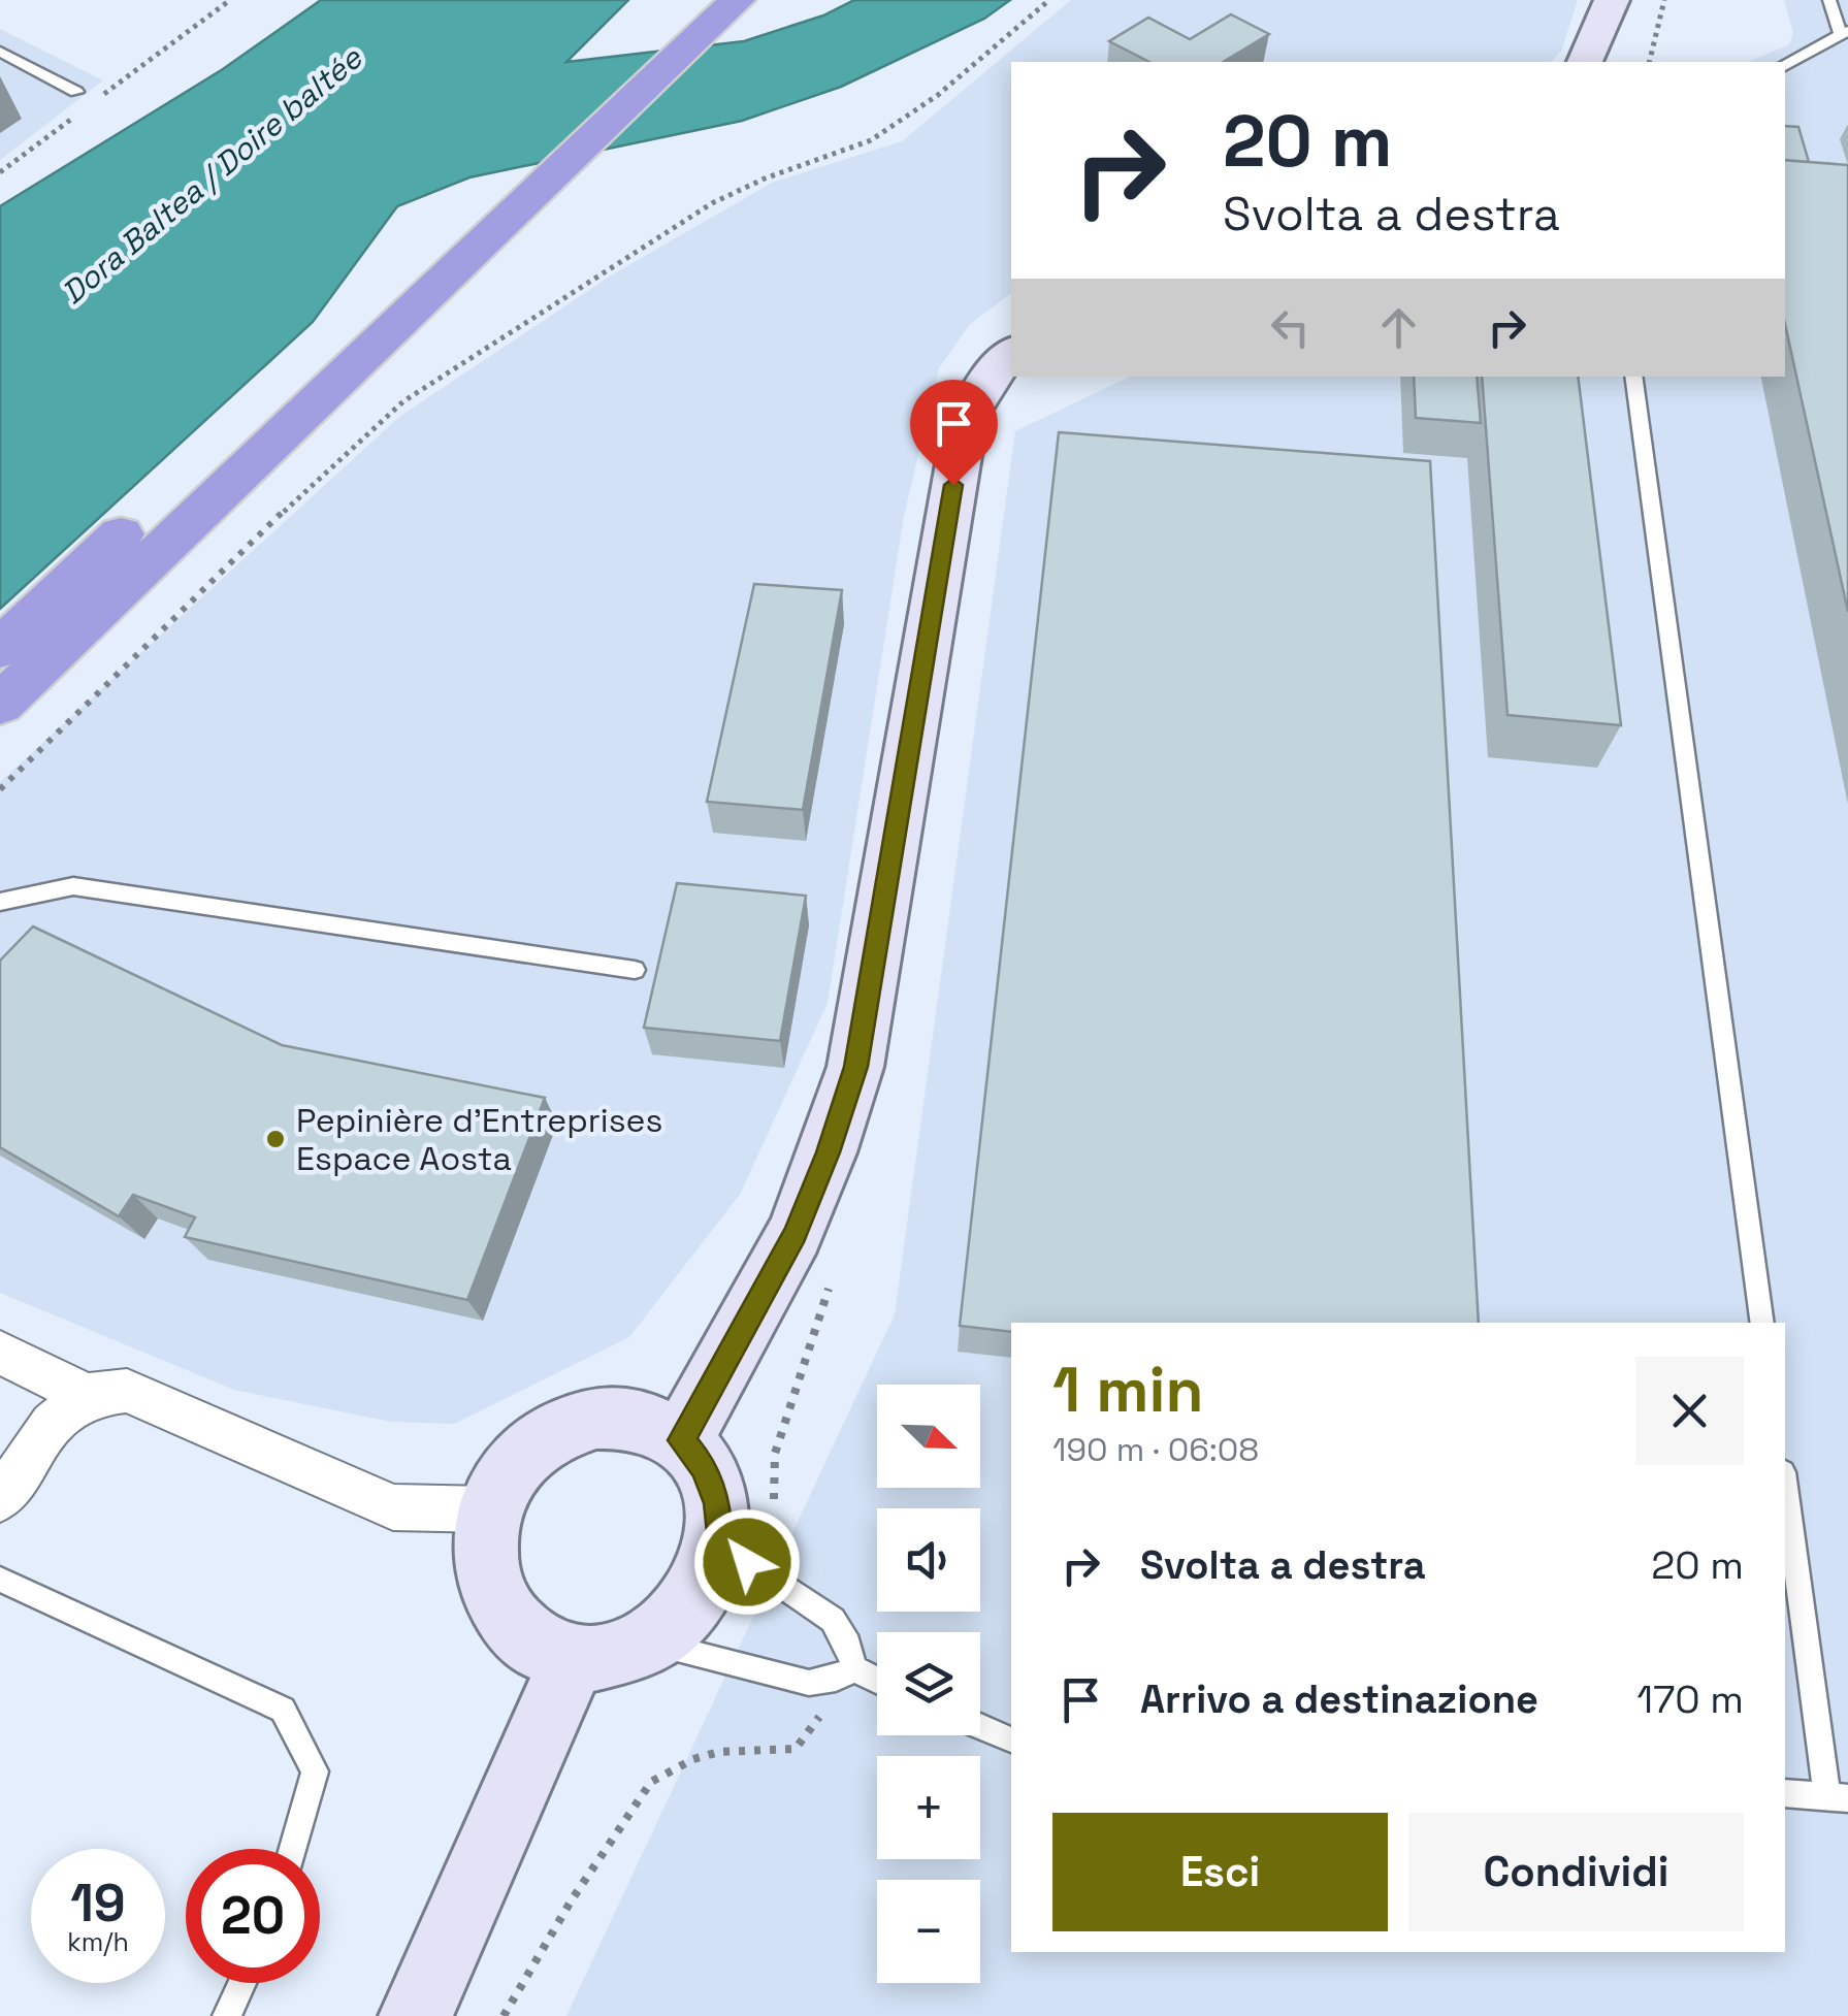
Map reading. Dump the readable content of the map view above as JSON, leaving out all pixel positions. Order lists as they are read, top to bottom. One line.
{"water":["Dora Baltea / Doire baltée"],"places":["Pepinière d'Entreprises Espace Aosta"],"north":"bottom right","page":{"turn":["20 m","Svolta a destra"],"heading":["1 min","190 m · 06:08"],"map_buttons":["+","−"],"list":[{"name":"Svolta a destra","value":"20 m"},{"name":"Arrivo a destinazione","value":"170 m"}],"buttons":["Esci","Condividi"],"speed":"19 km/h","limit":"20"}}
